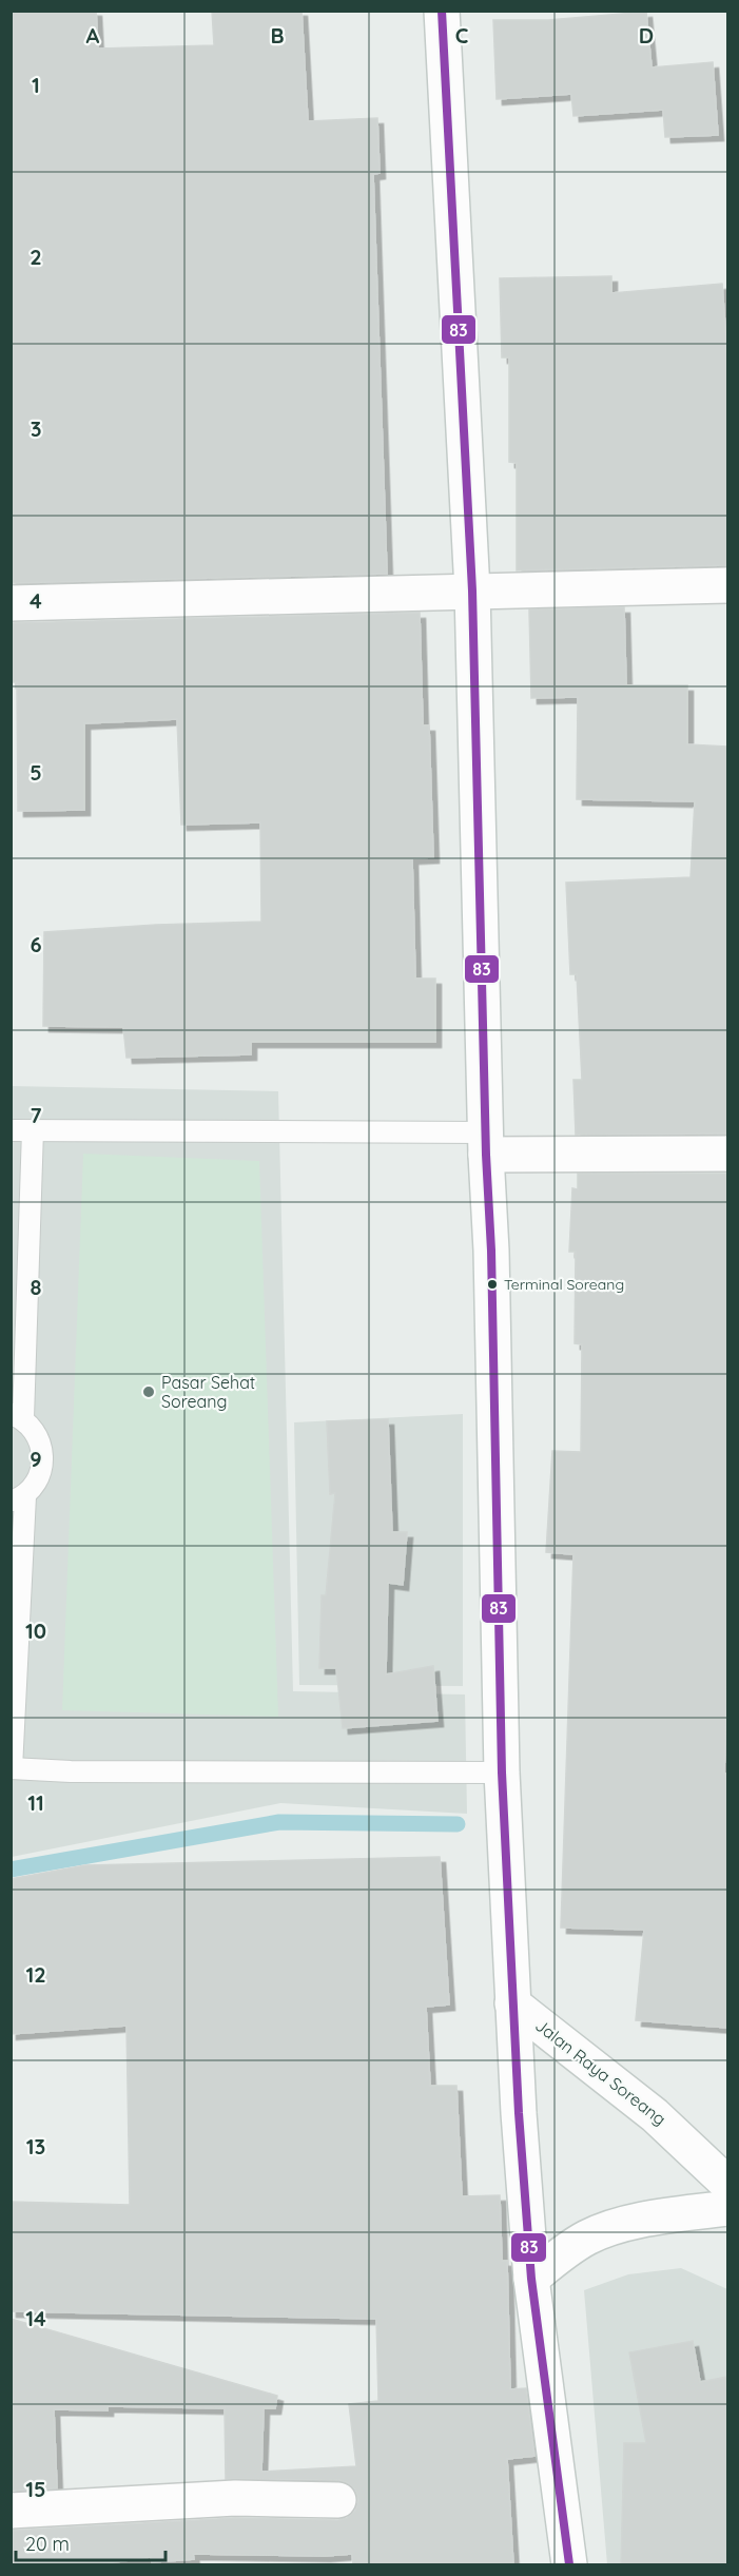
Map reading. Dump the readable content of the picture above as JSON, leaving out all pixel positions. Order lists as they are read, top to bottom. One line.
{"streets":{"main road":["Jalan Raya Soreang"]},"places":["Terminal Soreang","Pasar Sehat Soreang"],"lines":["transit line 83"],"scale_bar":"20 m","grid":{"columns":["A","B","C","D"],"rows":["1","2","3","4","5","6","7","8","9","10","11","12","13","14","15"]}}
